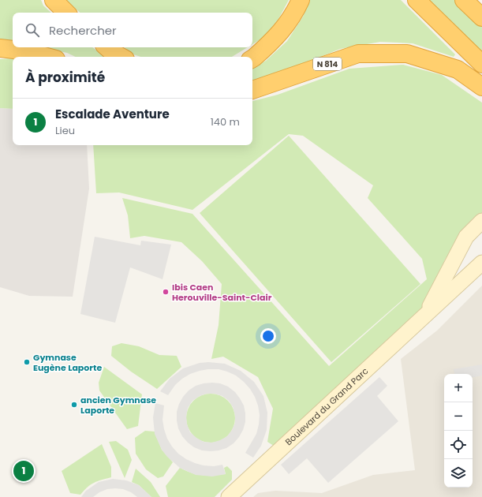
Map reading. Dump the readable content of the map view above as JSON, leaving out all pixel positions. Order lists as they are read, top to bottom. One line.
{"streets":{"highway":["N 814"],"street":["Boulevard du Grand Parc"]},"places":["Ibis Caen Herouville-Saint-Clair","Gymnase Eugène Laporte","ancien Gymnase Laporte"],"page":{"search":"Rechercher","heading":"À proximité","list":[{"mark":"1","name":"Escalade Aventure","note":"Lieu","value":"140 m"}],"map_buttons":["+","−"],"pins":"1"}}
